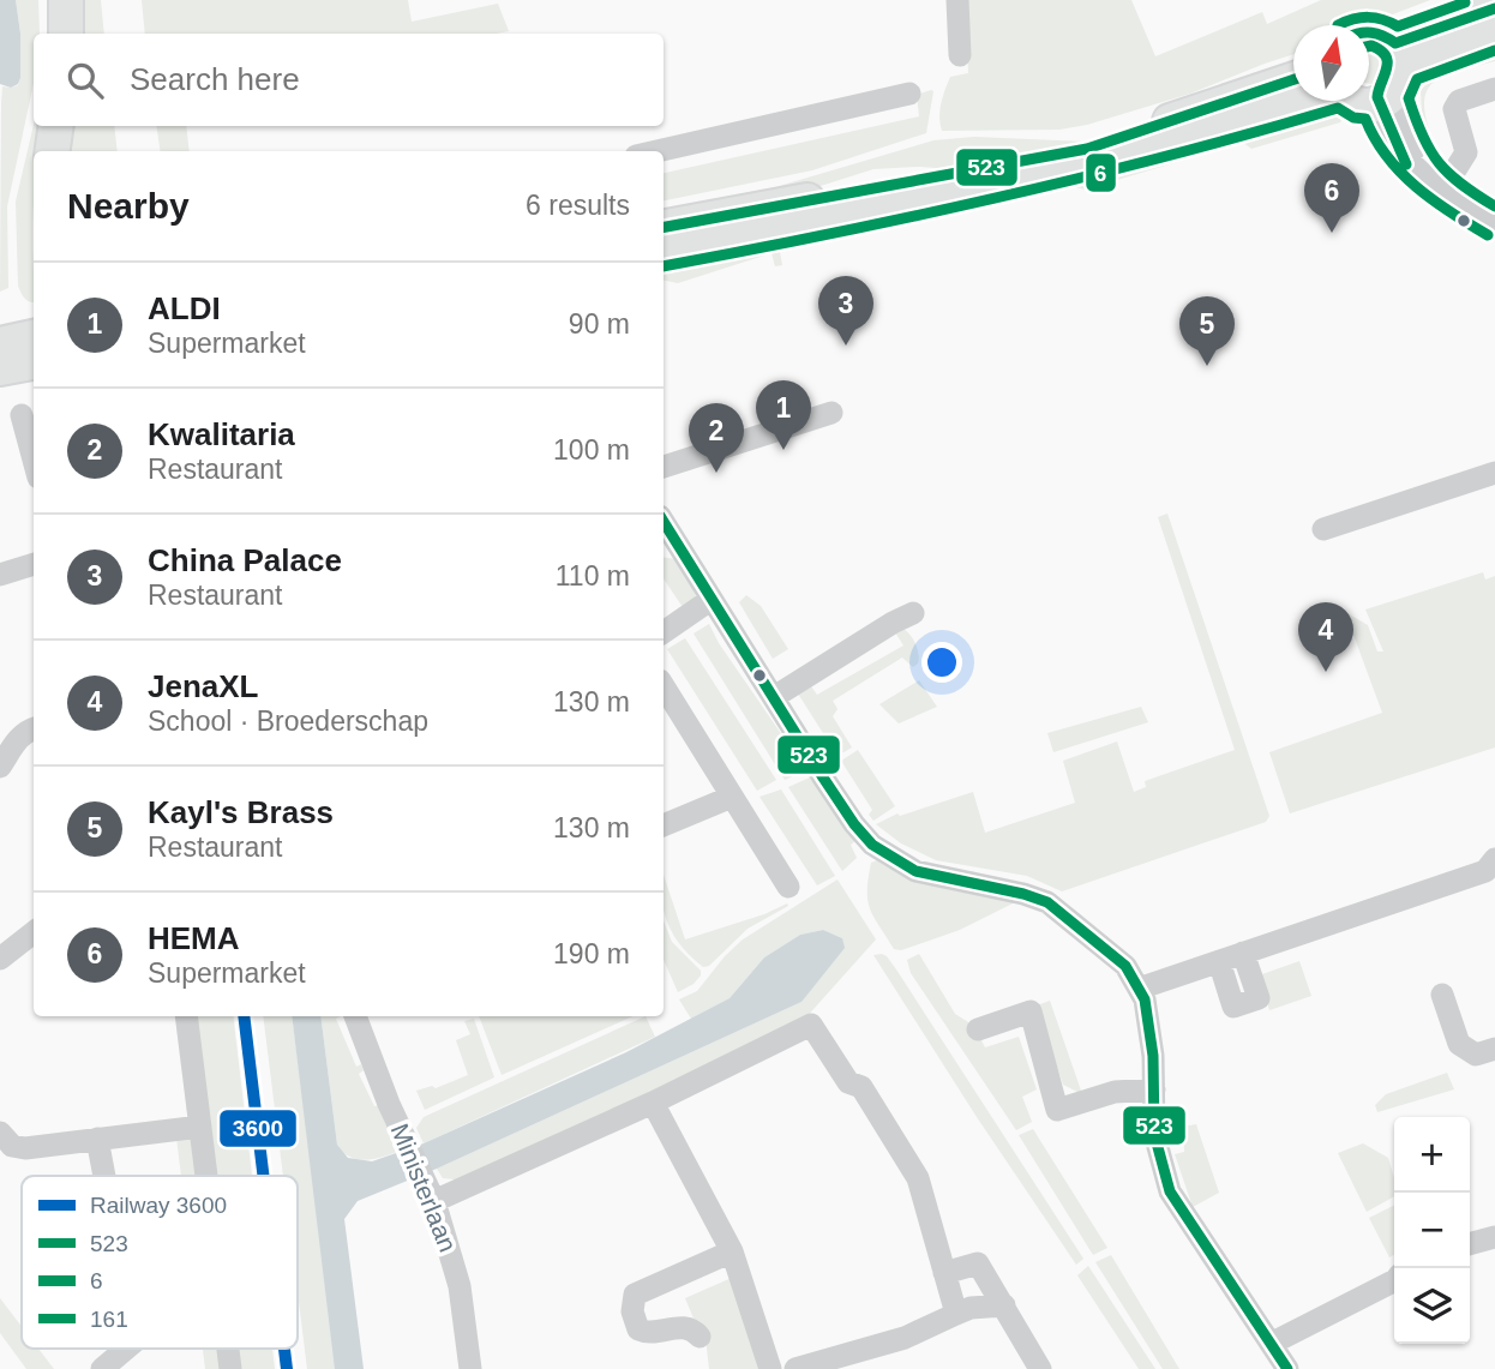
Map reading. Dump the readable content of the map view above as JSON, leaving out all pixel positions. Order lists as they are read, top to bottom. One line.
{"streets":{"street":["Ministerlaan"]},"lines":["transit line 161","transit line 523","transit line 6","rail line 3600"],"legend":["Railway 3600","523","6","161"],"north":"top","page":{"search":"Search here","heading":["Nearby","6 results"],"pins":["6","3","5","1","2","4"],"list":[{"mark":"1","name":"ALDI","note":"Supermarket","value":"90 m"},{"mark":"2","name":"Kwalitaria","note":"Restaurant","value":"100 m"},{"mark":"3","name":"China Palace","note":"Restaurant","value":"110 m"},{"mark":"4","name":"JenaXL","note":"School · Broederschap","value":"130 m"},{"mark":"5","name":"Kayl's Brass","note":"Restaurant","value":"130 m"},{"mark":"6","name":"HEMA","note":"Supermarket","value":"190 m"}],"map_buttons":["+","−"]}}
